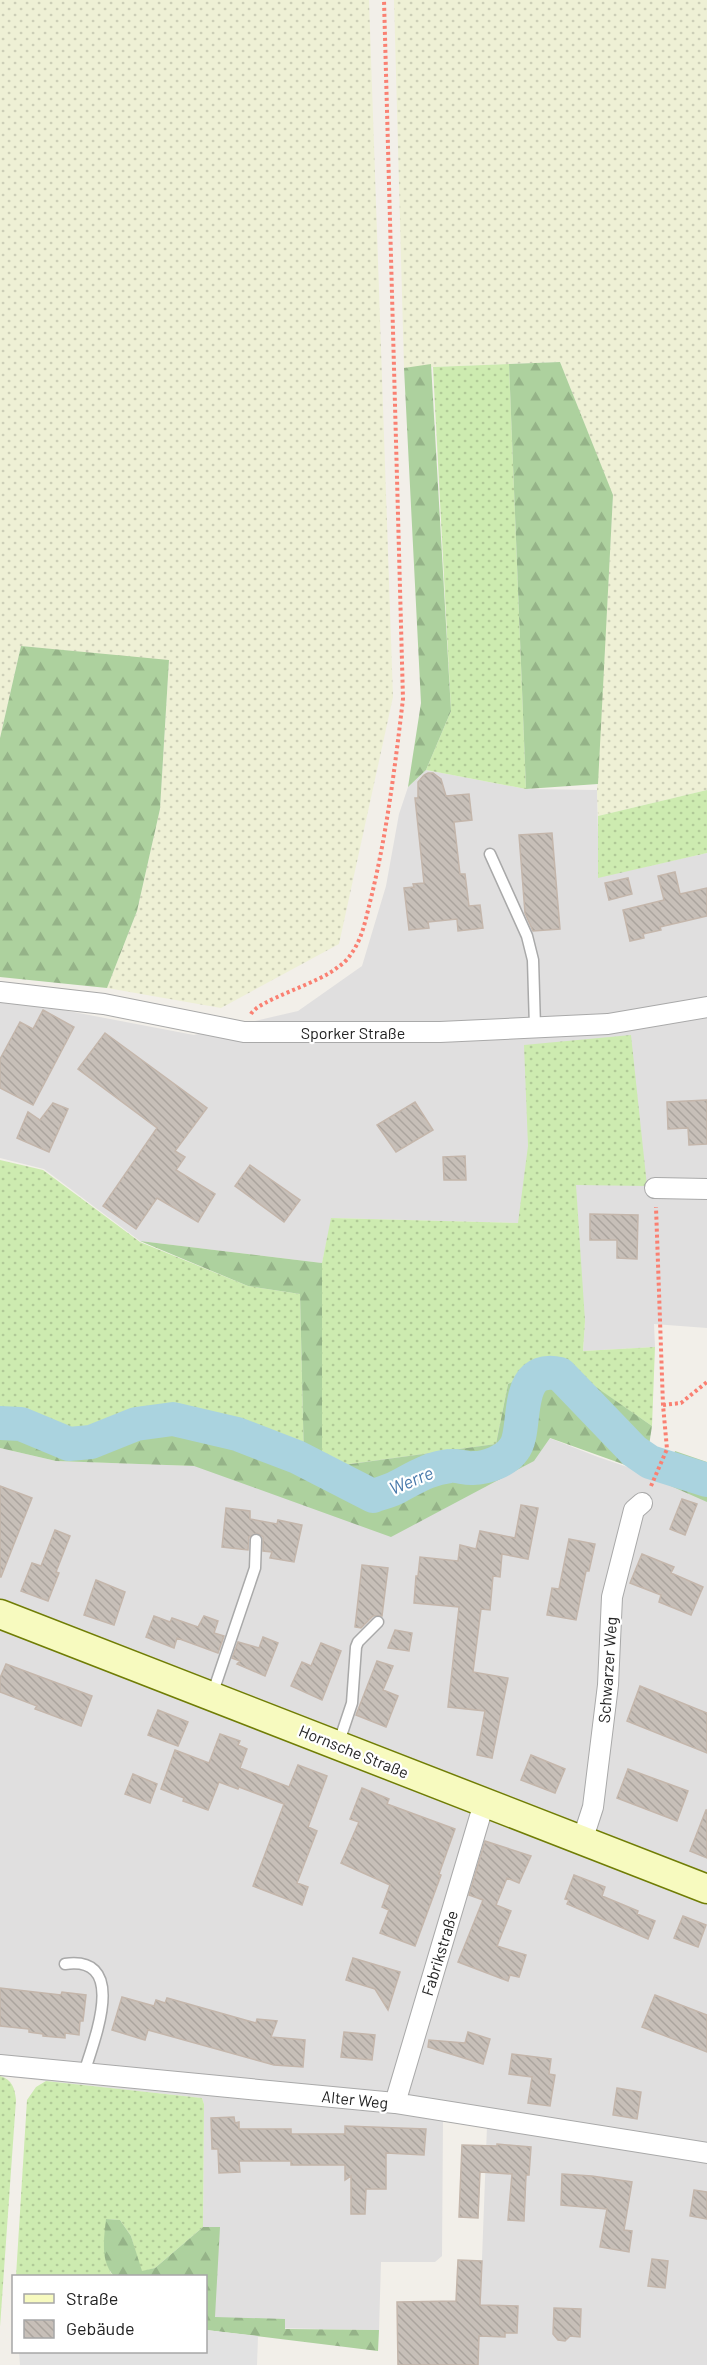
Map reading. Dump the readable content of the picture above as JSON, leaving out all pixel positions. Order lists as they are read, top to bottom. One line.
{"streets":{"main road":["Hornsche Straße"],"street":["Sporker Straße","Schwarzer Weg","Fabrikstraße","Alter Weg"]},"crossings":[["Schwarzer Weg","Hornsche Straße"],["Hornsche Straße","Fabrikstraße"],["Fabrikstraße","Alter Weg"]],"water":["Werre"],"legend":["Straße","Gebäude"]}
